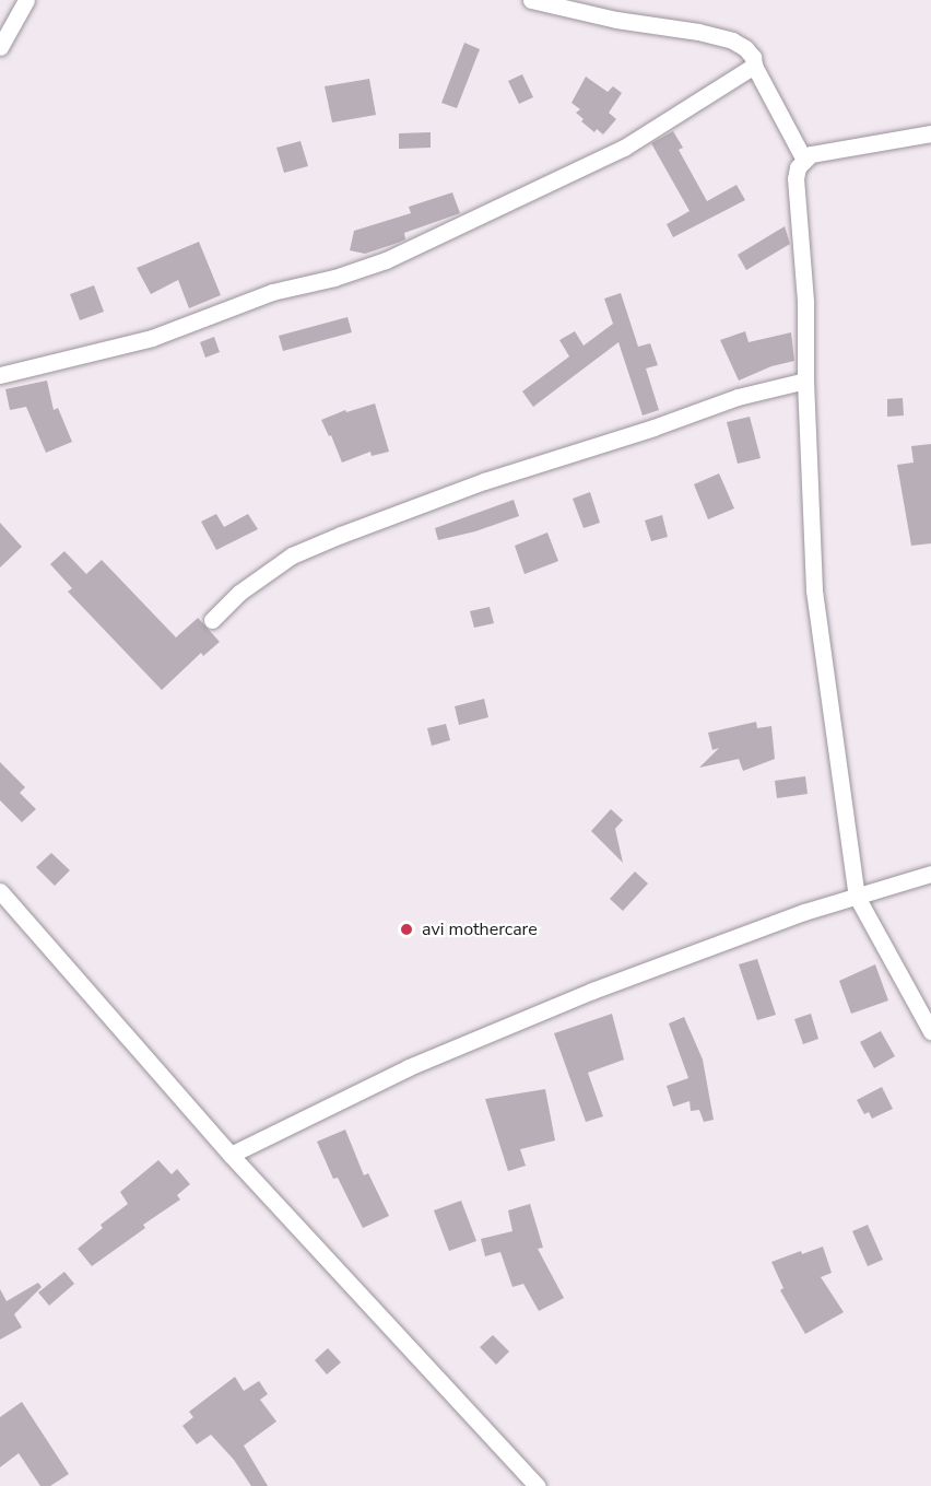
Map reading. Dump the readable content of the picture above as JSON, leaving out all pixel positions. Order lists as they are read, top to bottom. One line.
{"places":["avi mothercare"]}
